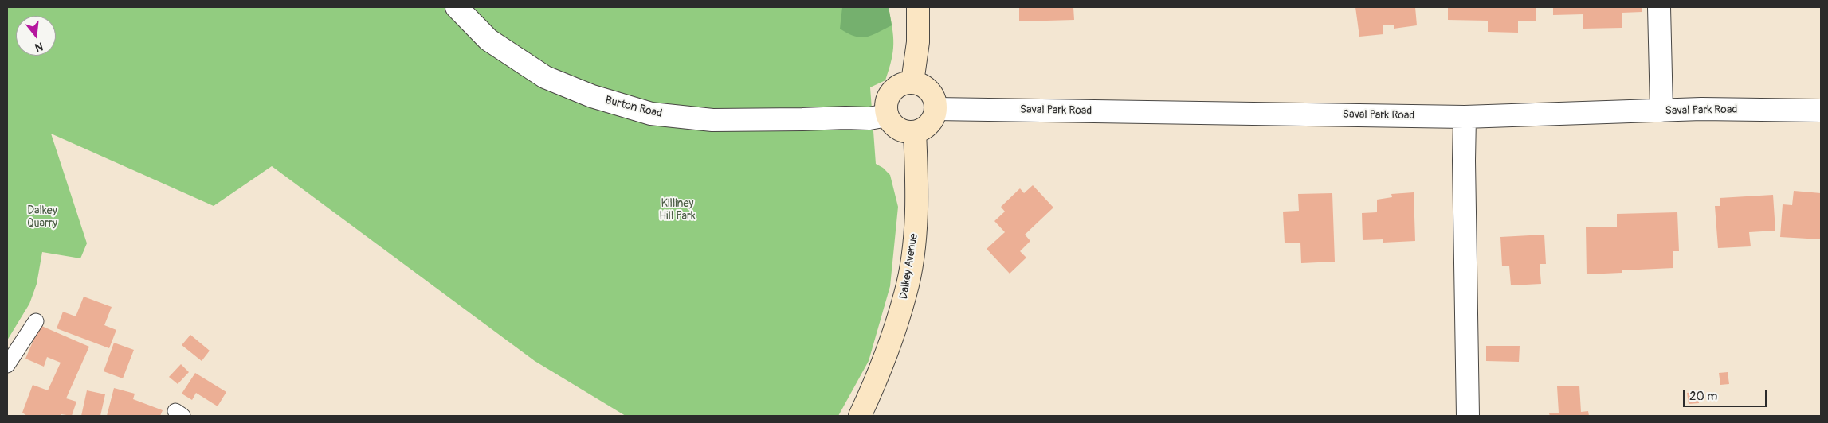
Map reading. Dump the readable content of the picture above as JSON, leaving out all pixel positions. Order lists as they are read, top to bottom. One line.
{"streets":{"street":["Burton Road","Saval Park Road","Dalkey Avenue"]},"crossings":[["Burton Road","Saval Park Road"],["Burton Road","Dalkey Avenue"],["Saval Park Road","Dalkey Avenue"]],"parks":["Killiney Hill Park","Dalkey Quarry"],"scale_bar":"20 m","north":"bottom"}
